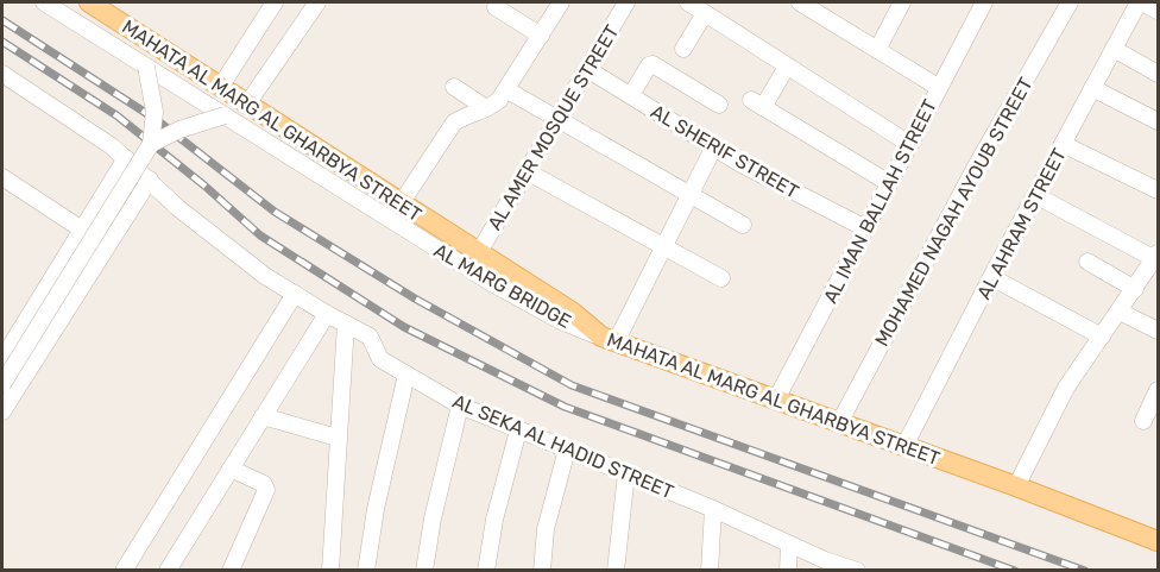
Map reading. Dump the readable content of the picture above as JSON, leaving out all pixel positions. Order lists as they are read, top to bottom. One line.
{"streets":{"main road":["MAHATA AL MARG AL GHARBYA STREET"],"street":["AL AMER MOSQUE STREET","AL SHERIF STREET","AL IMAN BALLAH STREET","MOHAMED NAGAH AYOUB STREET","AL AHRAM STREET","AL MARG BRIDGE","AL SEKA AL HADID STREET"]},"crossings":[["MAHATA AL MARG AL GHARBYA STREET","AL AMER MOSQUE STREET"],["MAHATA AL MARG AL GHARBYA STREET","AL IMAN BALLAH STREET"],["MAHATA AL MARG AL GHARBYA STREET","MOHAMED NAGAH AYOUB STREET"],["MAHATA AL MARG AL GHARBYA STREET","AL AHRAM STREET"],["MAHATA AL MARG AL GHARBYA STREET","AL MARG BRIDGE"],["AL AMER MOSQUE STREET","AL SHERIF STREET"],["AL SHERIF STREET","AL IMAN BALLAH STREET"]]}
